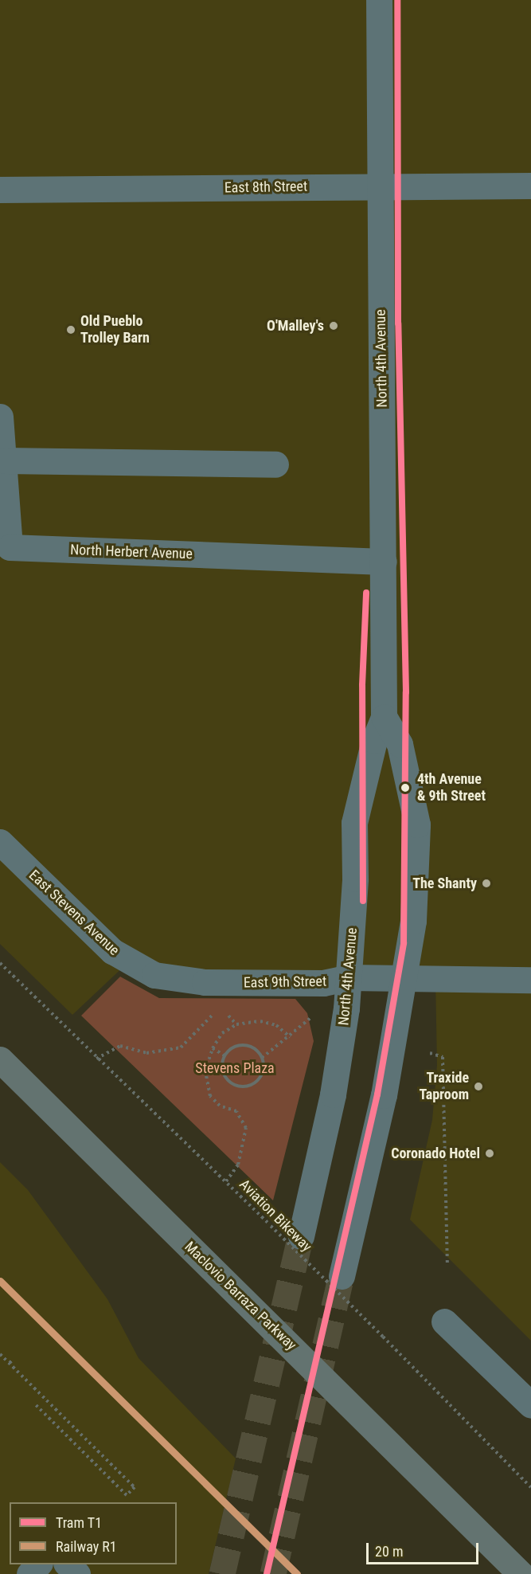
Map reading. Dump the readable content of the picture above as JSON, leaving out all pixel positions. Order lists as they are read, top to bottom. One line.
{"streets":{"main road":["Maclovio Barraza Parkway"],"street":["East 8th Street","North 4th Avenue","North Herbert Avenue","East Stevens Avenue","East 9th Street"],"path":["Aviation Bikeway"]},"crossings":[["East 8th Street","North 4th Avenue"],["North 4th Avenue","North Herbert Avenue"],["North 4th Avenue","East 9th Street"],["East Stevens Avenue","East 9th Street"]],"parks":["Stevens Plaza"],"places":["O'Malley's","Old Pueblo Trolley Barn","4th Avenue & 9th Street","The Shanty","Traxide Taproom","Coronado Hotel"],"lines":["tram line T1","rail line R1"],"legend":["Tram T1","Railway R1"],"scale_bar":"20 m"}
